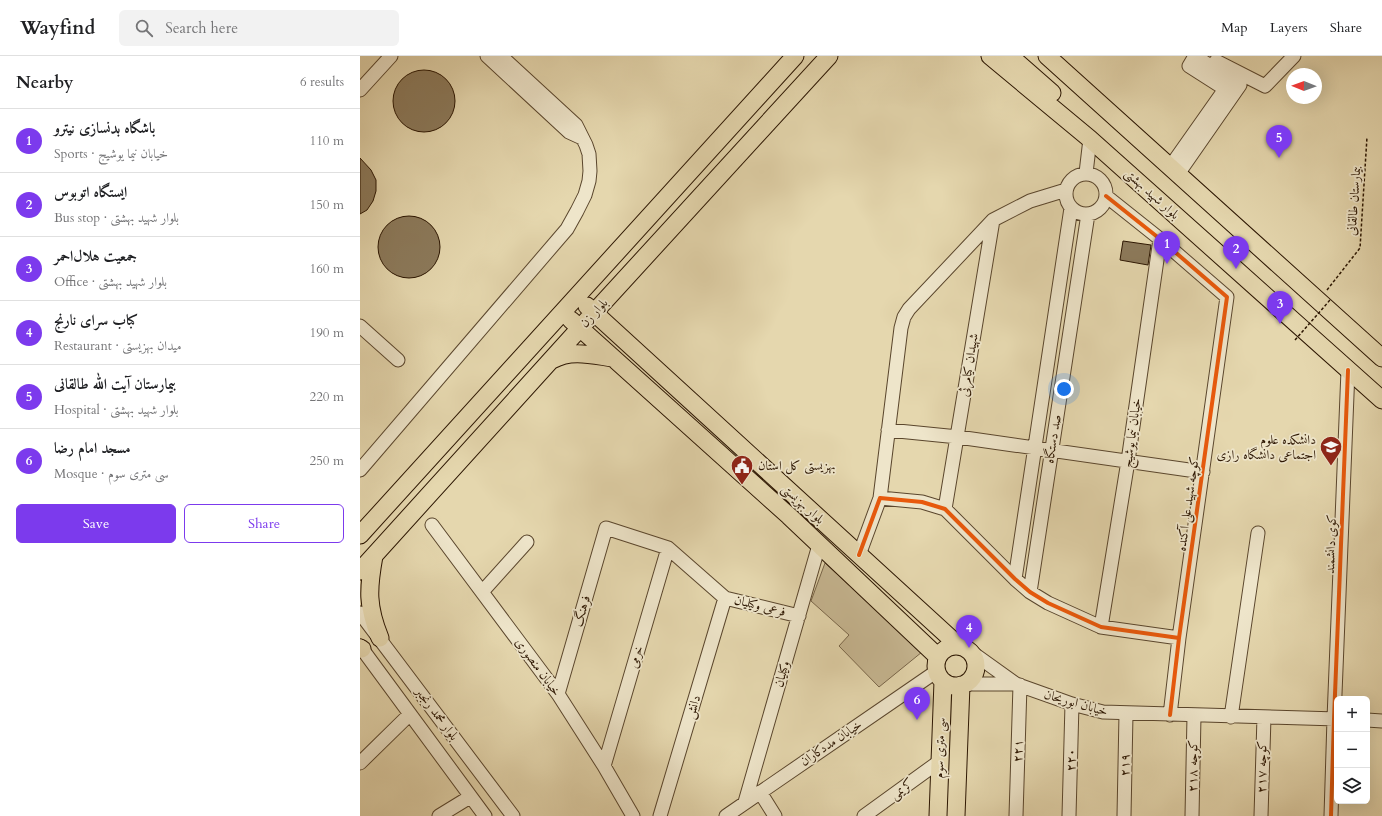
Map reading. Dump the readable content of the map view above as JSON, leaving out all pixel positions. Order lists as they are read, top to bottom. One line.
{"streets":{"main road":["بلوار شهید بهشتی","بلوار زن","بلوار بهزیستی","سی متری سوم"],"street":["شهیدان کیامرثی","خیابان نیما یوشیج","صد دستگاه","کوچه شهید علی آکنده","کوی دانشمند","فرعی وکیلیان","فرهنگ","خرمی","خیابان منصوری","وکیلیان","خیابان ابوریحان","دانش","بلوار محمد رنجبر","خیابان مددکاران","۲۲۱","۲۲۰","۲۱۹","کوچه ۲۱۸","کوچه ۲۱۷","کریمی"],"path":["بیمارستان طالقانی"]},"crossings":[["بلوار شهید بهشتی","کوی دانشمند"],["بلوار زن","بلوار بهزیستی"],["خیابان نیما یوشیج","کوچه شهید علی آکنده"],["بلوار بهزیستی","وکیلیان"],["بلوار بهزیستی","خیابان ابوریحان"],["بلوار بهزیستی","خیابان مددکاران"],["بلوار بهزیستی","سی متری سوم"],["کوچه شهید علی آکنده","خیابان ابوریحان"],["فرعی وکیلیان","فرهنگ"],["فرعی وکیلیان","خرمی"],["فرعی وکیلیان","وکیلیان"],["فرعی وکیلیان","دانش"],["فرهنگ","خرمی"],["فرهنگ","خیابان منصوری"],["خرمی","خیابان منصوری"],["وکیلیان","خیابان مددکاران"],["خیابان ابوریحان","خیابان مددکاران"],["خیابان ابوریحان","سی متری سوم"],["خیابان ابوریحان","۲۲۱"],["خیابان ابوریحان","۲۲۰"],["خیابان ابوریحان","۲۱۹"],["خیابان ابوریحان","کوچه ۲۱۸"],["خیابان ابوریحان","کوچه ۲۱۷"],["خیابان مددکاران","سی متری سوم"],["سی متری سوم","کریمی"]],"places":{"school or university":["دانشکده علوم اجتماعی دانشگاه رازی"],"public building":["بهزیستی کل استان"]},"north":"left","page":{"header":"Wayfind","search":"Search here","nav":["Map","Layers","Share"],"heading":["Nearby","6 results"],"list":[{"mark":"1","name":"باشگاه بدنسازی نیترو","note":"Sports · خیابان نیما یوشیج","value":"110 m"},{"mark":"2","name":"ایستگاه اتوبوس","note":"Bus stop · بلوار شهید بهشتی","value":"150 m"},{"mark":"3","name":"جمعیت هلال‌احمر","note":"Office · بلوار شهید بهشتی","value":"160 m"},{"mark":"4","name":"کباب سرای نارنج","note":"Restaurant · میدان بهزیستی","value":"190 m"},{"mark":"5","name":"بیمارستان آیت الله طالقانی","note":"Hospital · بلوار شهید بهشتی","value":"220 m"},{"mark":"6","name":"مسجد امام رضا","note":"Mosque · سی متری سوم","value":"250 m"}],"pins":["5","1","2","3","4","6"],"buttons":["Save","Share"],"map_buttons":["+","−"]}}
